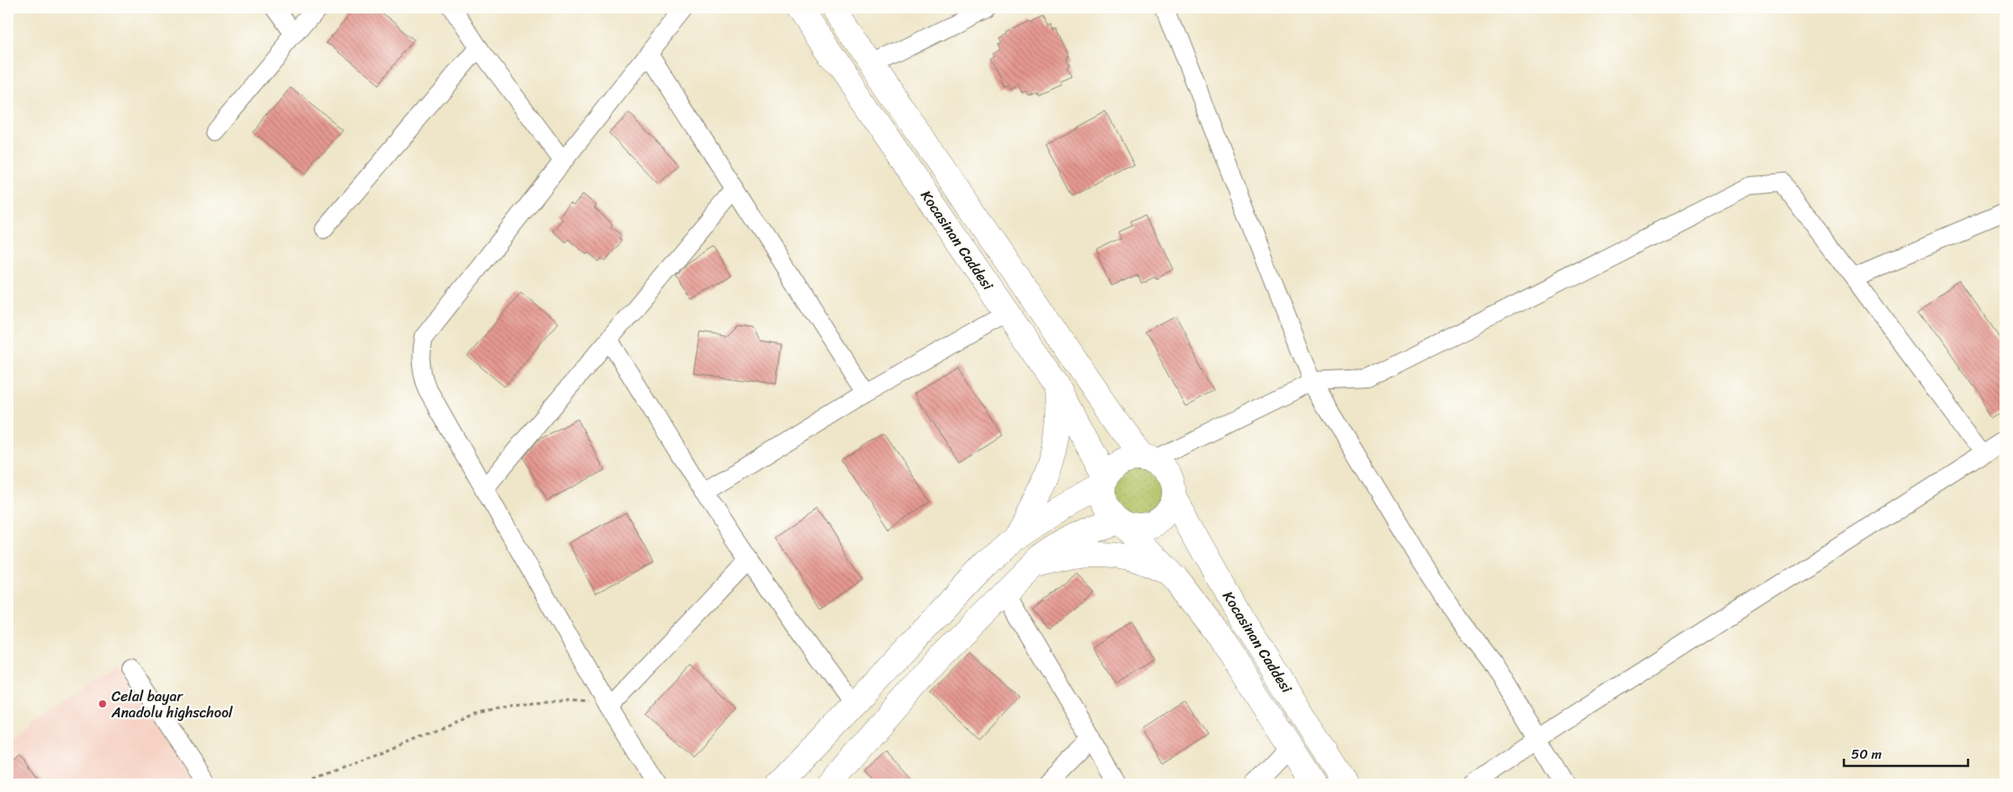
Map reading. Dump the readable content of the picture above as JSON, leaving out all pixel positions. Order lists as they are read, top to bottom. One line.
{"streets":{"main road":["Kocasinan Caddesi"]},"places":["Celal bayar Anadolu highschool"],"scale_bar":"50 m"}
